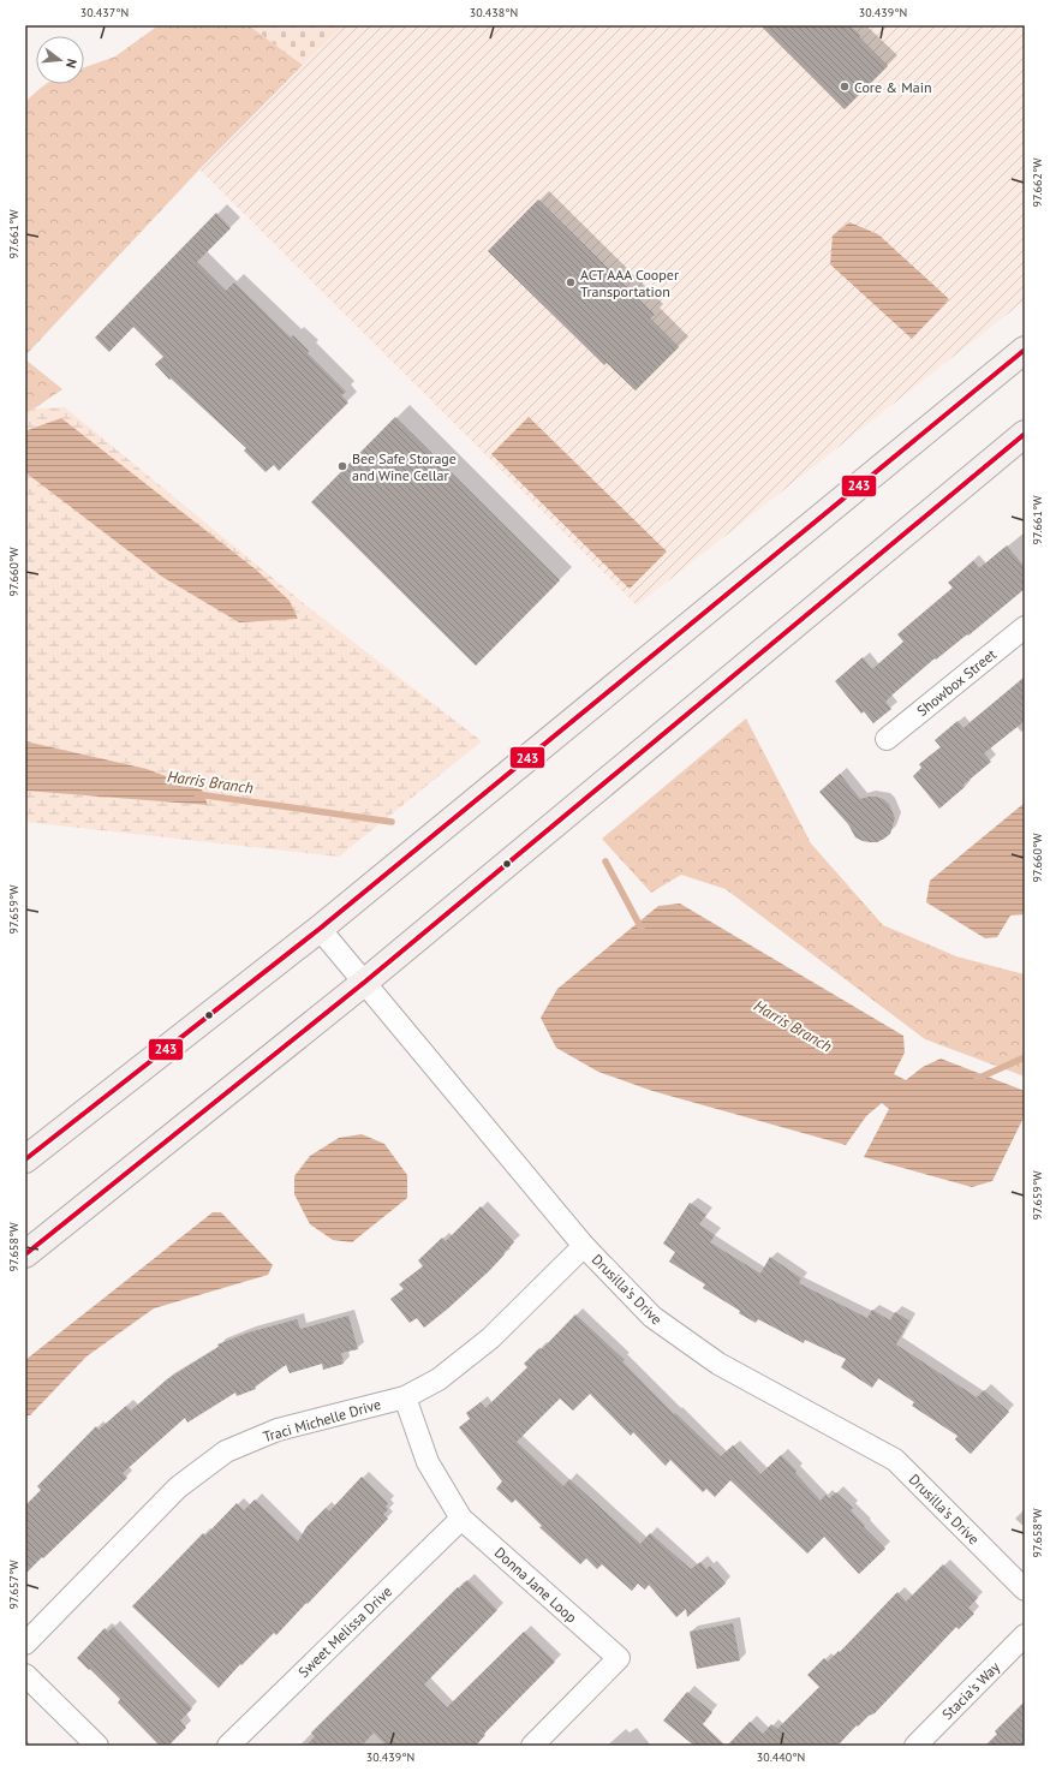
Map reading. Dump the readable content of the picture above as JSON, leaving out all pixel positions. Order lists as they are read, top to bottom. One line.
{"streets":{"street":["Showbox Street","Drusilla's Drive","Traci Michelle Drive","Donna Jane Loop","Sweet Melissa Drive","Stacia's Way"]},"crossings":[["Drusilla's Drive","Traci Michelle Drive"],["Traci Michelle Drive","Donna Jane Loop"],["Donna Jane Loop","Sweet Melissa Drive"]],"water":["Harris Branch"],"places":["Core & Main","ACT AAA Cooper Transportation","Bee Safe Storage and Wine Cellar"],"lines":["transit line 243"],"north":"right","coordinates":["30.437°N","30.438°N","30.439°N","97.662°W","97.661°W","97.660°W","97.659°W","97.658°W","97.657°W","30.440°N"]}
